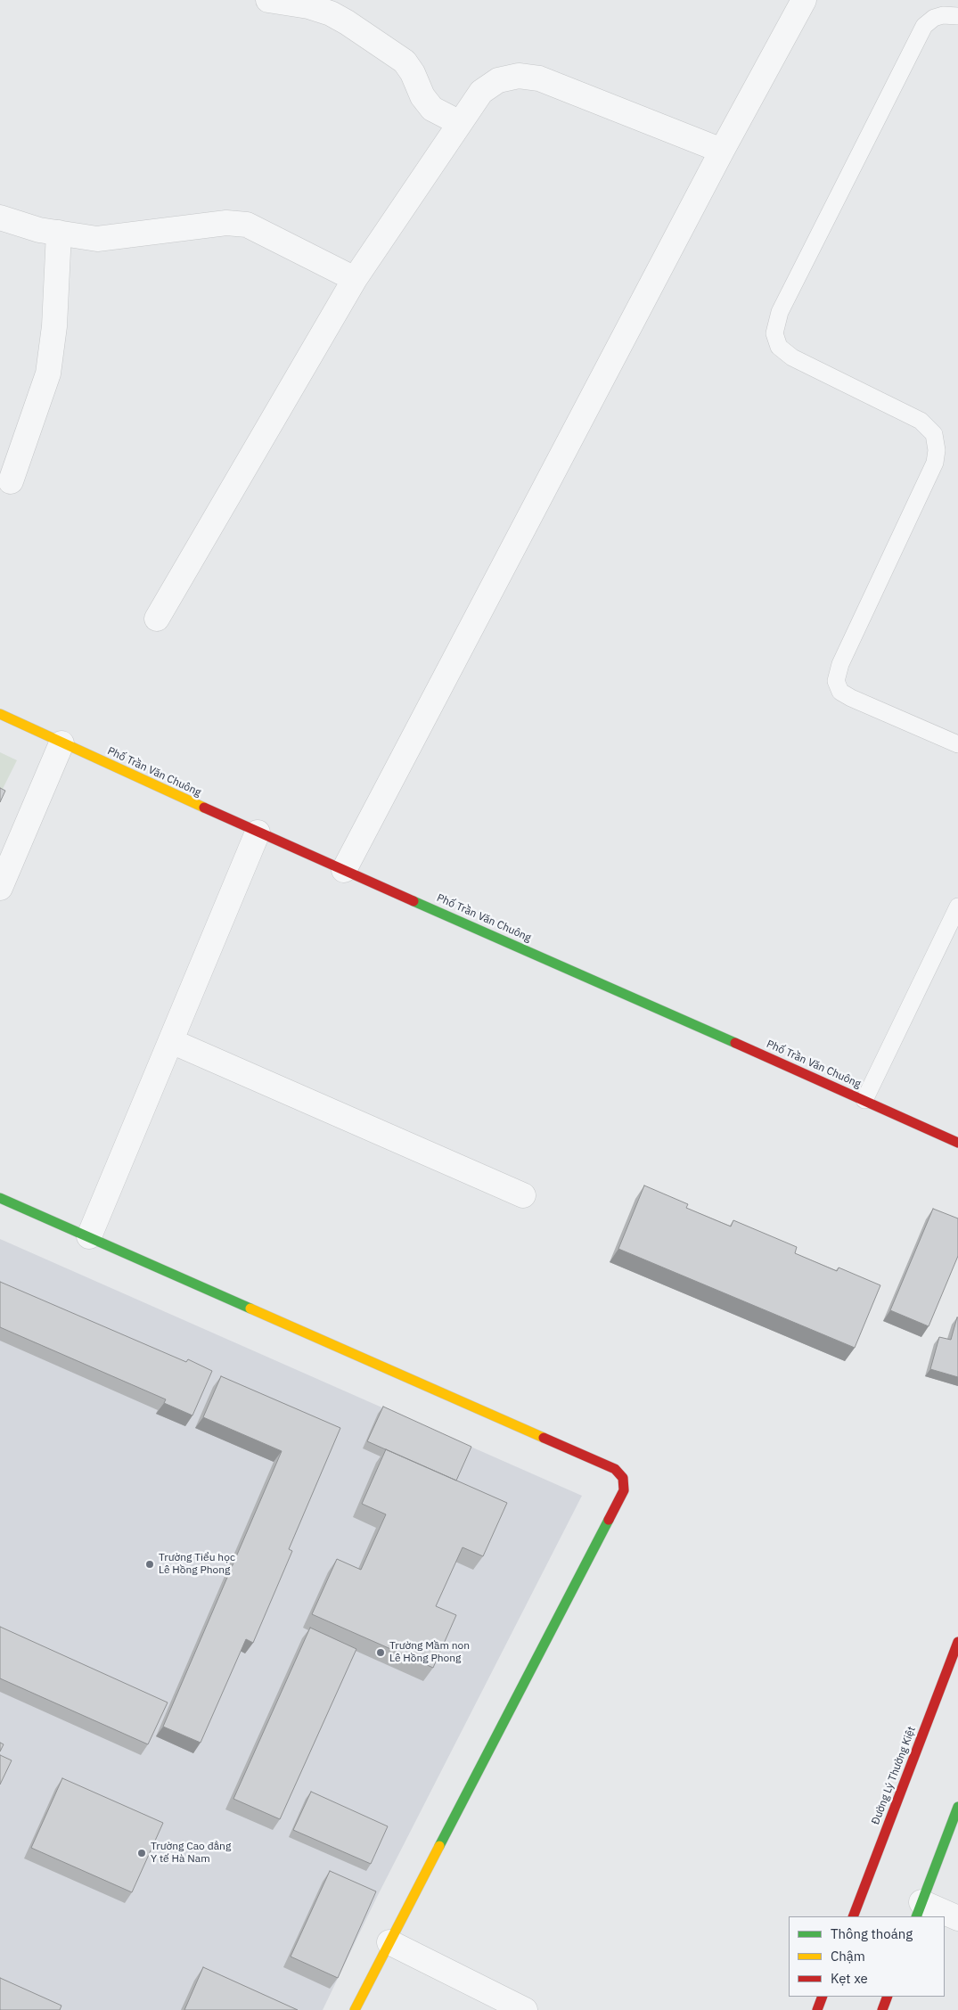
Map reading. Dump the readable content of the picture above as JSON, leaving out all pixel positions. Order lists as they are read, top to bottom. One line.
{"streets":{"street":["Phố Trần Văn Chuông","Đường Lý Thường Kiệt"]},"places":["Trường Tiểu học Lê Hồng Phong","Trường Mầm non Lê Hồng Phong","Trường Cao đẳng Y tế Hà Nam"],"legend":["Thông thoáng","Chậm","Kẹt xe"]}
